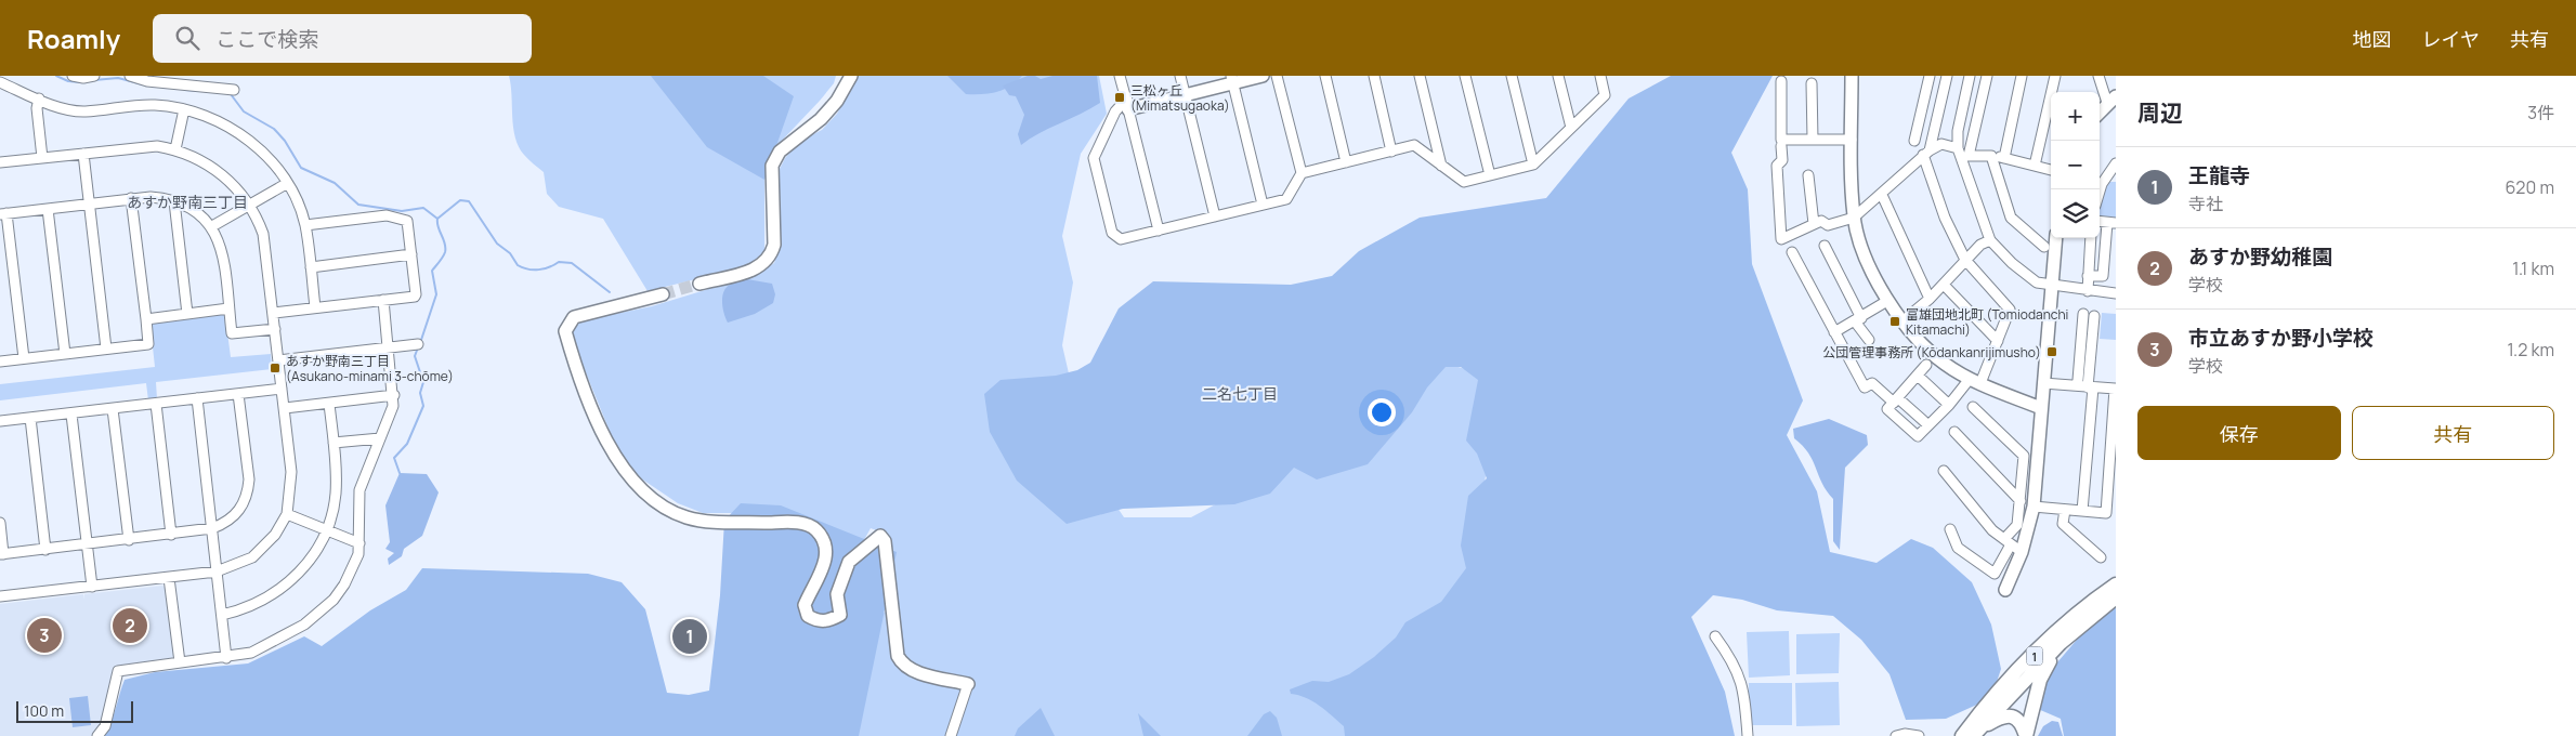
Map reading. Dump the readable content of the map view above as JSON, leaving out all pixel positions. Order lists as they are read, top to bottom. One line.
{"streets":{"main road":["1"]},"districts":["あすか野南三丁目","二名七丁目"],"places":{"transit":["三松ヶ丘 (Mimatsugaoka)","富雄団地北町 (Tomiodanchi Kitamachi)","公団管理事務所 (Kōdankanrijimusho)","あすか野南三丁目 (Asukano-minami 3-chōme)"]},"scale_bar":"100 m","page":{"header":"Roamly","search":"ここで検索","nav":["地図","レイヤ","共有"],"heading":["周辺","3件"],"map_buttons":["+","−"],"list":[{"mark":"1","name":"王龍寺","note":"寺社","value":"620 m"},{"mark":"2","name":"あすか野幼稚園","note":"学校","value":"1.1 km"},{"mark":"3","name":"市立あすか野小学校","note":"学校","value":"1.2 km"}],"buttons":["保存","共有"],"pins":["2","3","1"],"scale":"100 m"}}
